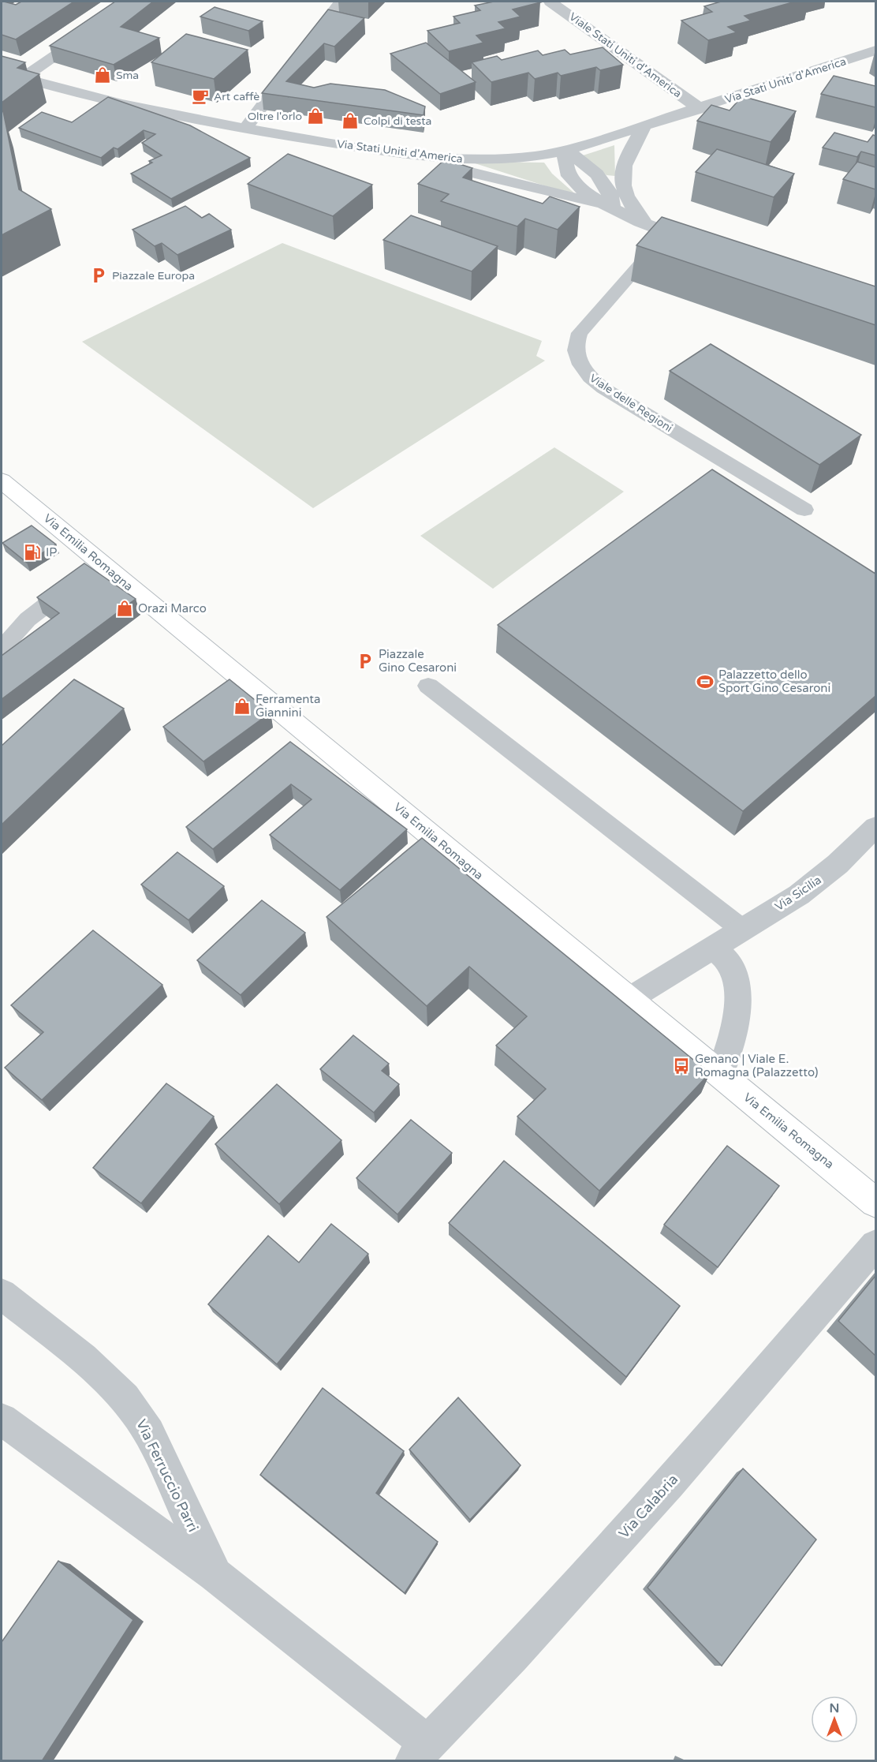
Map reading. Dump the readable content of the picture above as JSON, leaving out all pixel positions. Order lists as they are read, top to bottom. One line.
{"streets":{"main road":["Via Emilia Romagna"],"street":["Viale Stati Uniti d'America","Via Stati Uniti d'America","Via Sicilia","Via Ferruccio Parri","Via Calabria"],"lane":["Viale delle Regioni"]},"crossings":[["Viale Stati Uniti d'America","Via Stati Uniti d'America"],["Via Emilia Romagna","Via Sicilia"],["Via Ferruccio Parri","Via Calabria"]],"places":{"shop":["Sma","Oltre l'orlo","Colpi di testa","Orazi Marco","Ferramenta Giannini"],"cafe":["Art caffè"],"parking":["Piazzale Europa","Piazzale Gino Cesaroni"],"fuel station":["IP"],"sports":["Palazzetto dello Sport Gino Cesaroni"],"bus stop":["Genano | Viale E. Romagna (Palazzetto)"]},"north":"top"}
